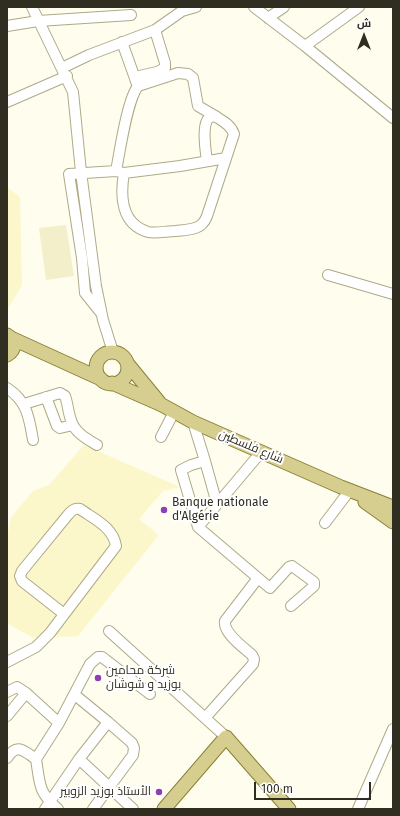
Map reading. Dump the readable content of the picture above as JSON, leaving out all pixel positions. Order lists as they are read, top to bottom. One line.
{"streets":{"main road":["شارع فلسطين"]},"places":["Banque nationale d'Algérie","شركة محامين بوزيد و شوشان","الأستاذ بوزيد الزوبير"],"scale_bar":"100 m","north":"top"}
